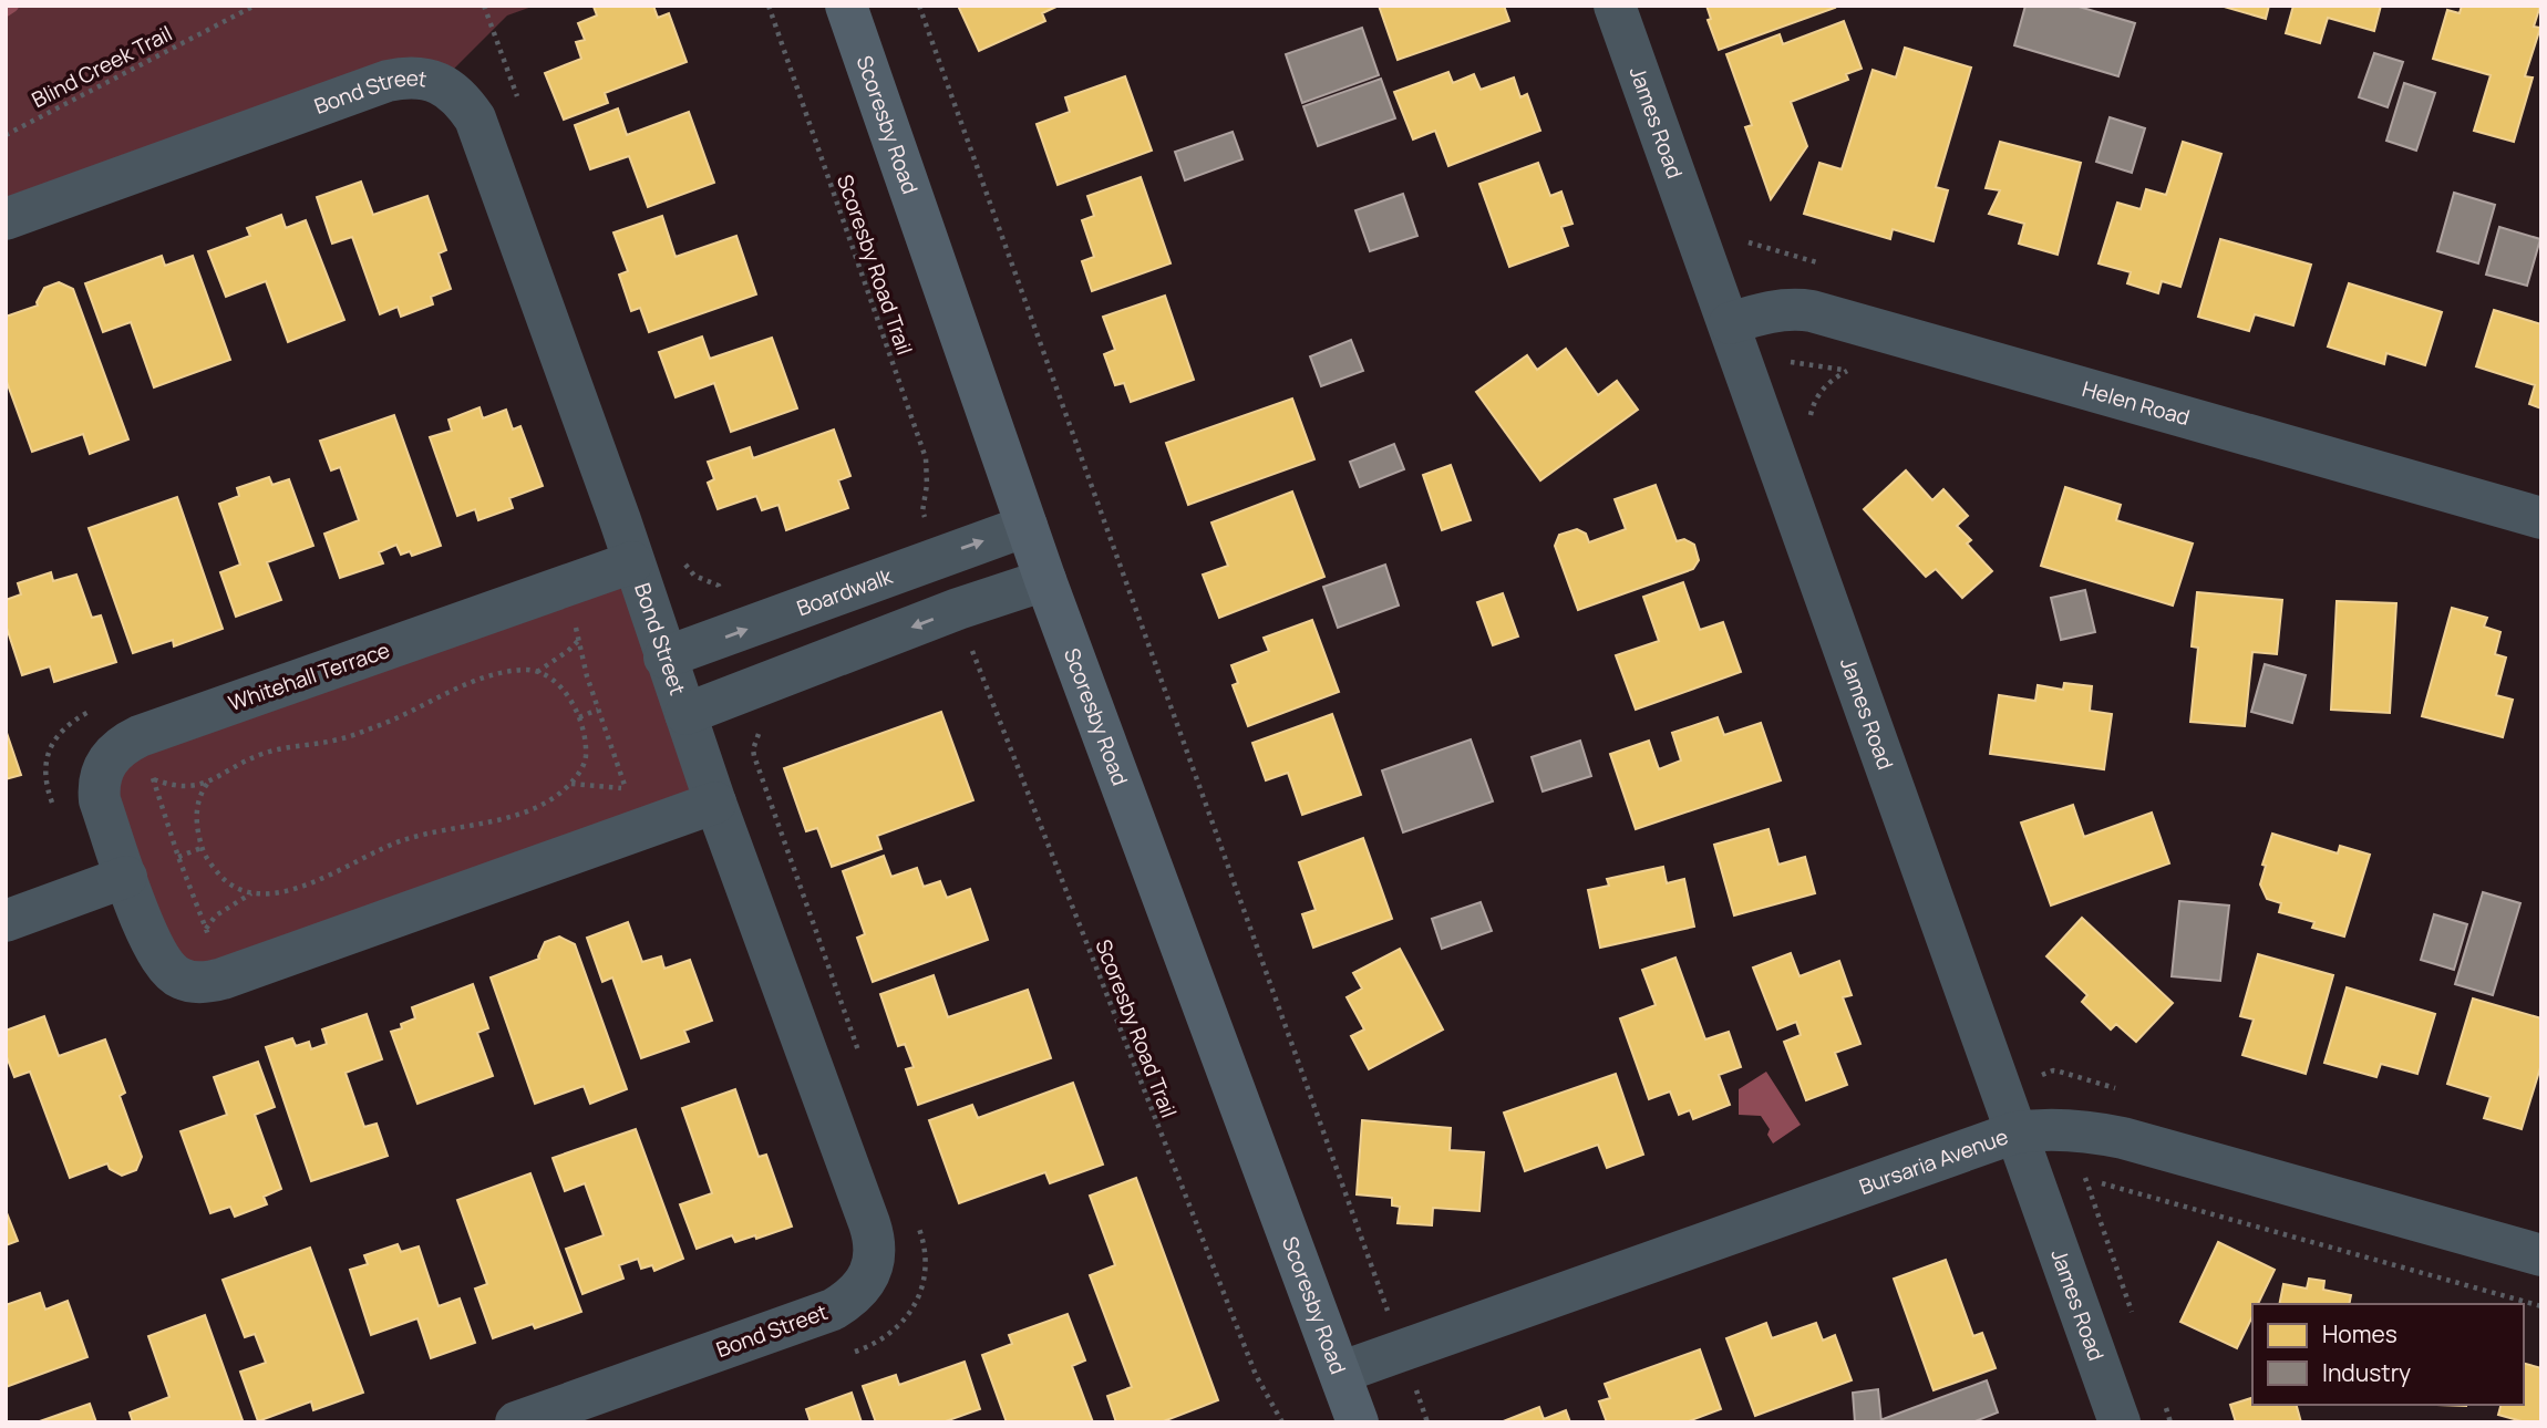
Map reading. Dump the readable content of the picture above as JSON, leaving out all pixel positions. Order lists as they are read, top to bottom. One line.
{"streets":{"main road":["Scoresby Road"],"street":["Bond Street","James Road","Helen Road","Boardwalk","Whitehall Terrace","Bursaria Avenue"],"path":["Blind Creek Trail","Scoresby Road Trail"]},"crossings":[["Bond Street","Boardwalk"],["Bond Street","Whitehall Terrace"],["James Road","Helen Road"],["James Road","Bursaria Avenue"],["Scoresby Road","Boardwalk"],["Scoresby Road","Bursaria Avenue"]],"legend":["Homes","Industry"]}
